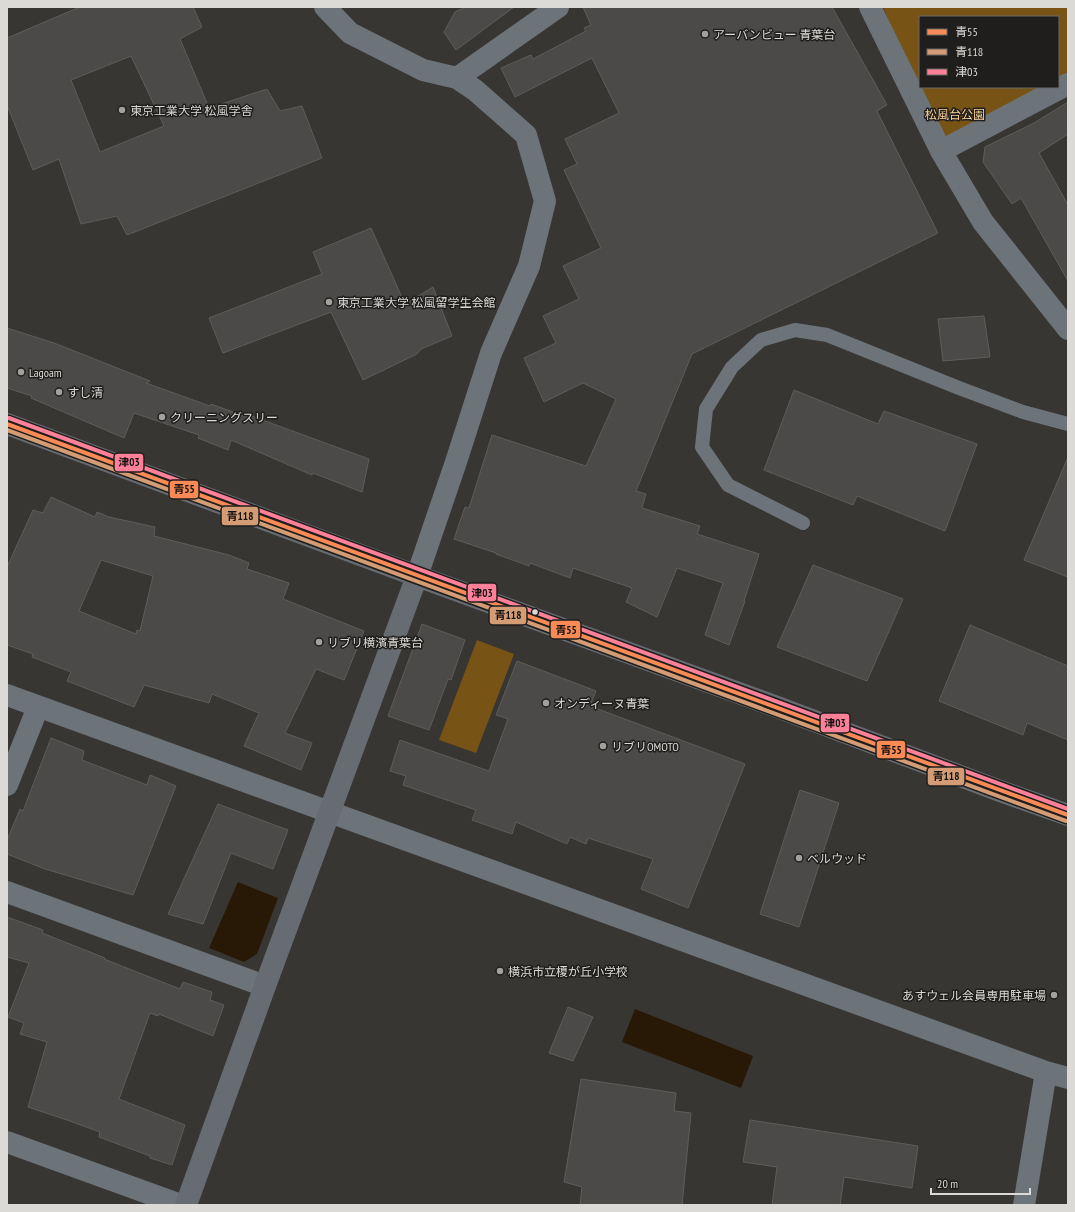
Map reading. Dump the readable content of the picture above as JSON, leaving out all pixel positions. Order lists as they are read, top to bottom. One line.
{"parks":["松風台公園"],"places":["アーバンビュー 青葉台","東京工業大学 松風学舎","東京工業大学 松風留学生会館","Lagoam","すし清","クリーニングスリー","リブリ横濱青葉台","オンディーヌ青葉","リブリOMOTO","ベルウッド","横浜市立榎が丘小学校","あすウェル会員専用駐車場"],"lines":["transit line 津03","transit line 青55","transit line 青118"],"legend":["青55","青118","津03"],"scale_bar":"20 m"}
